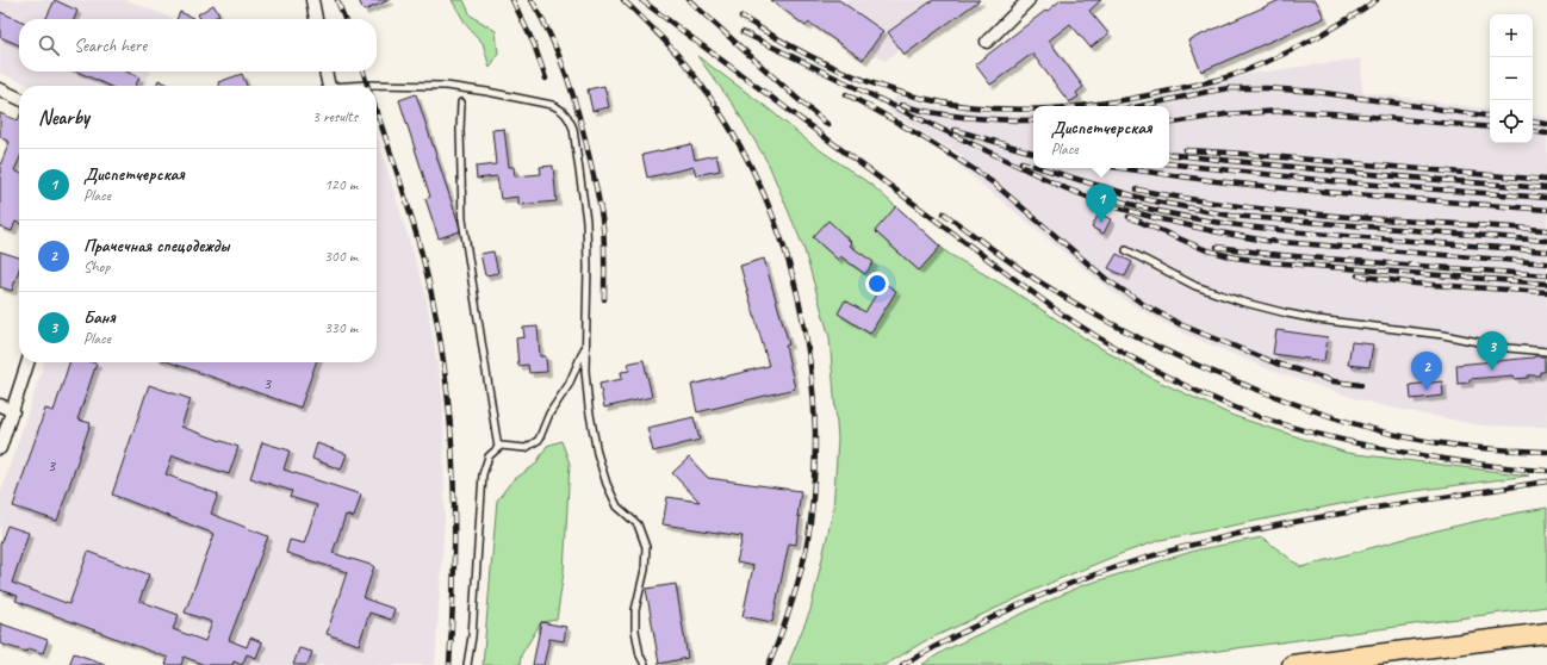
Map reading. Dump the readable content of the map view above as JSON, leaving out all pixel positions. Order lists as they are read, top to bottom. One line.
{"house_numbers":["3","3"],"page":{"map_buttons":["+","−"],"search":"Search here","heading":["Nearby","3 results"],"popup":["Диспетчерская","Place"],"list":[{"mark":"1","name":"Диспетчерская","note":"Place","value":"120 m"},{"mark":"2","name":"Прачечная спецодежды","note":"Shop","value":"300 m"},{"mark":"3","name":"Баня","note":"Place","value":"330 m"}],"pins":["1","3","2"]}}
